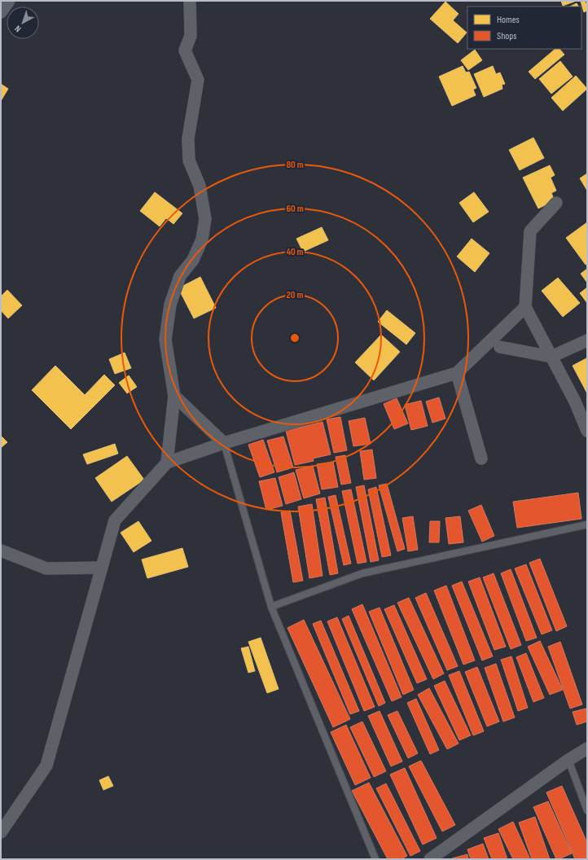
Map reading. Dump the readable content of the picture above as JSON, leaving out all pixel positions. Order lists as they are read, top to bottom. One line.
{"legend":["Homes","Shops"],"north":"bottom left","rings":["80 m","60 m","40 m","20 m"]}
